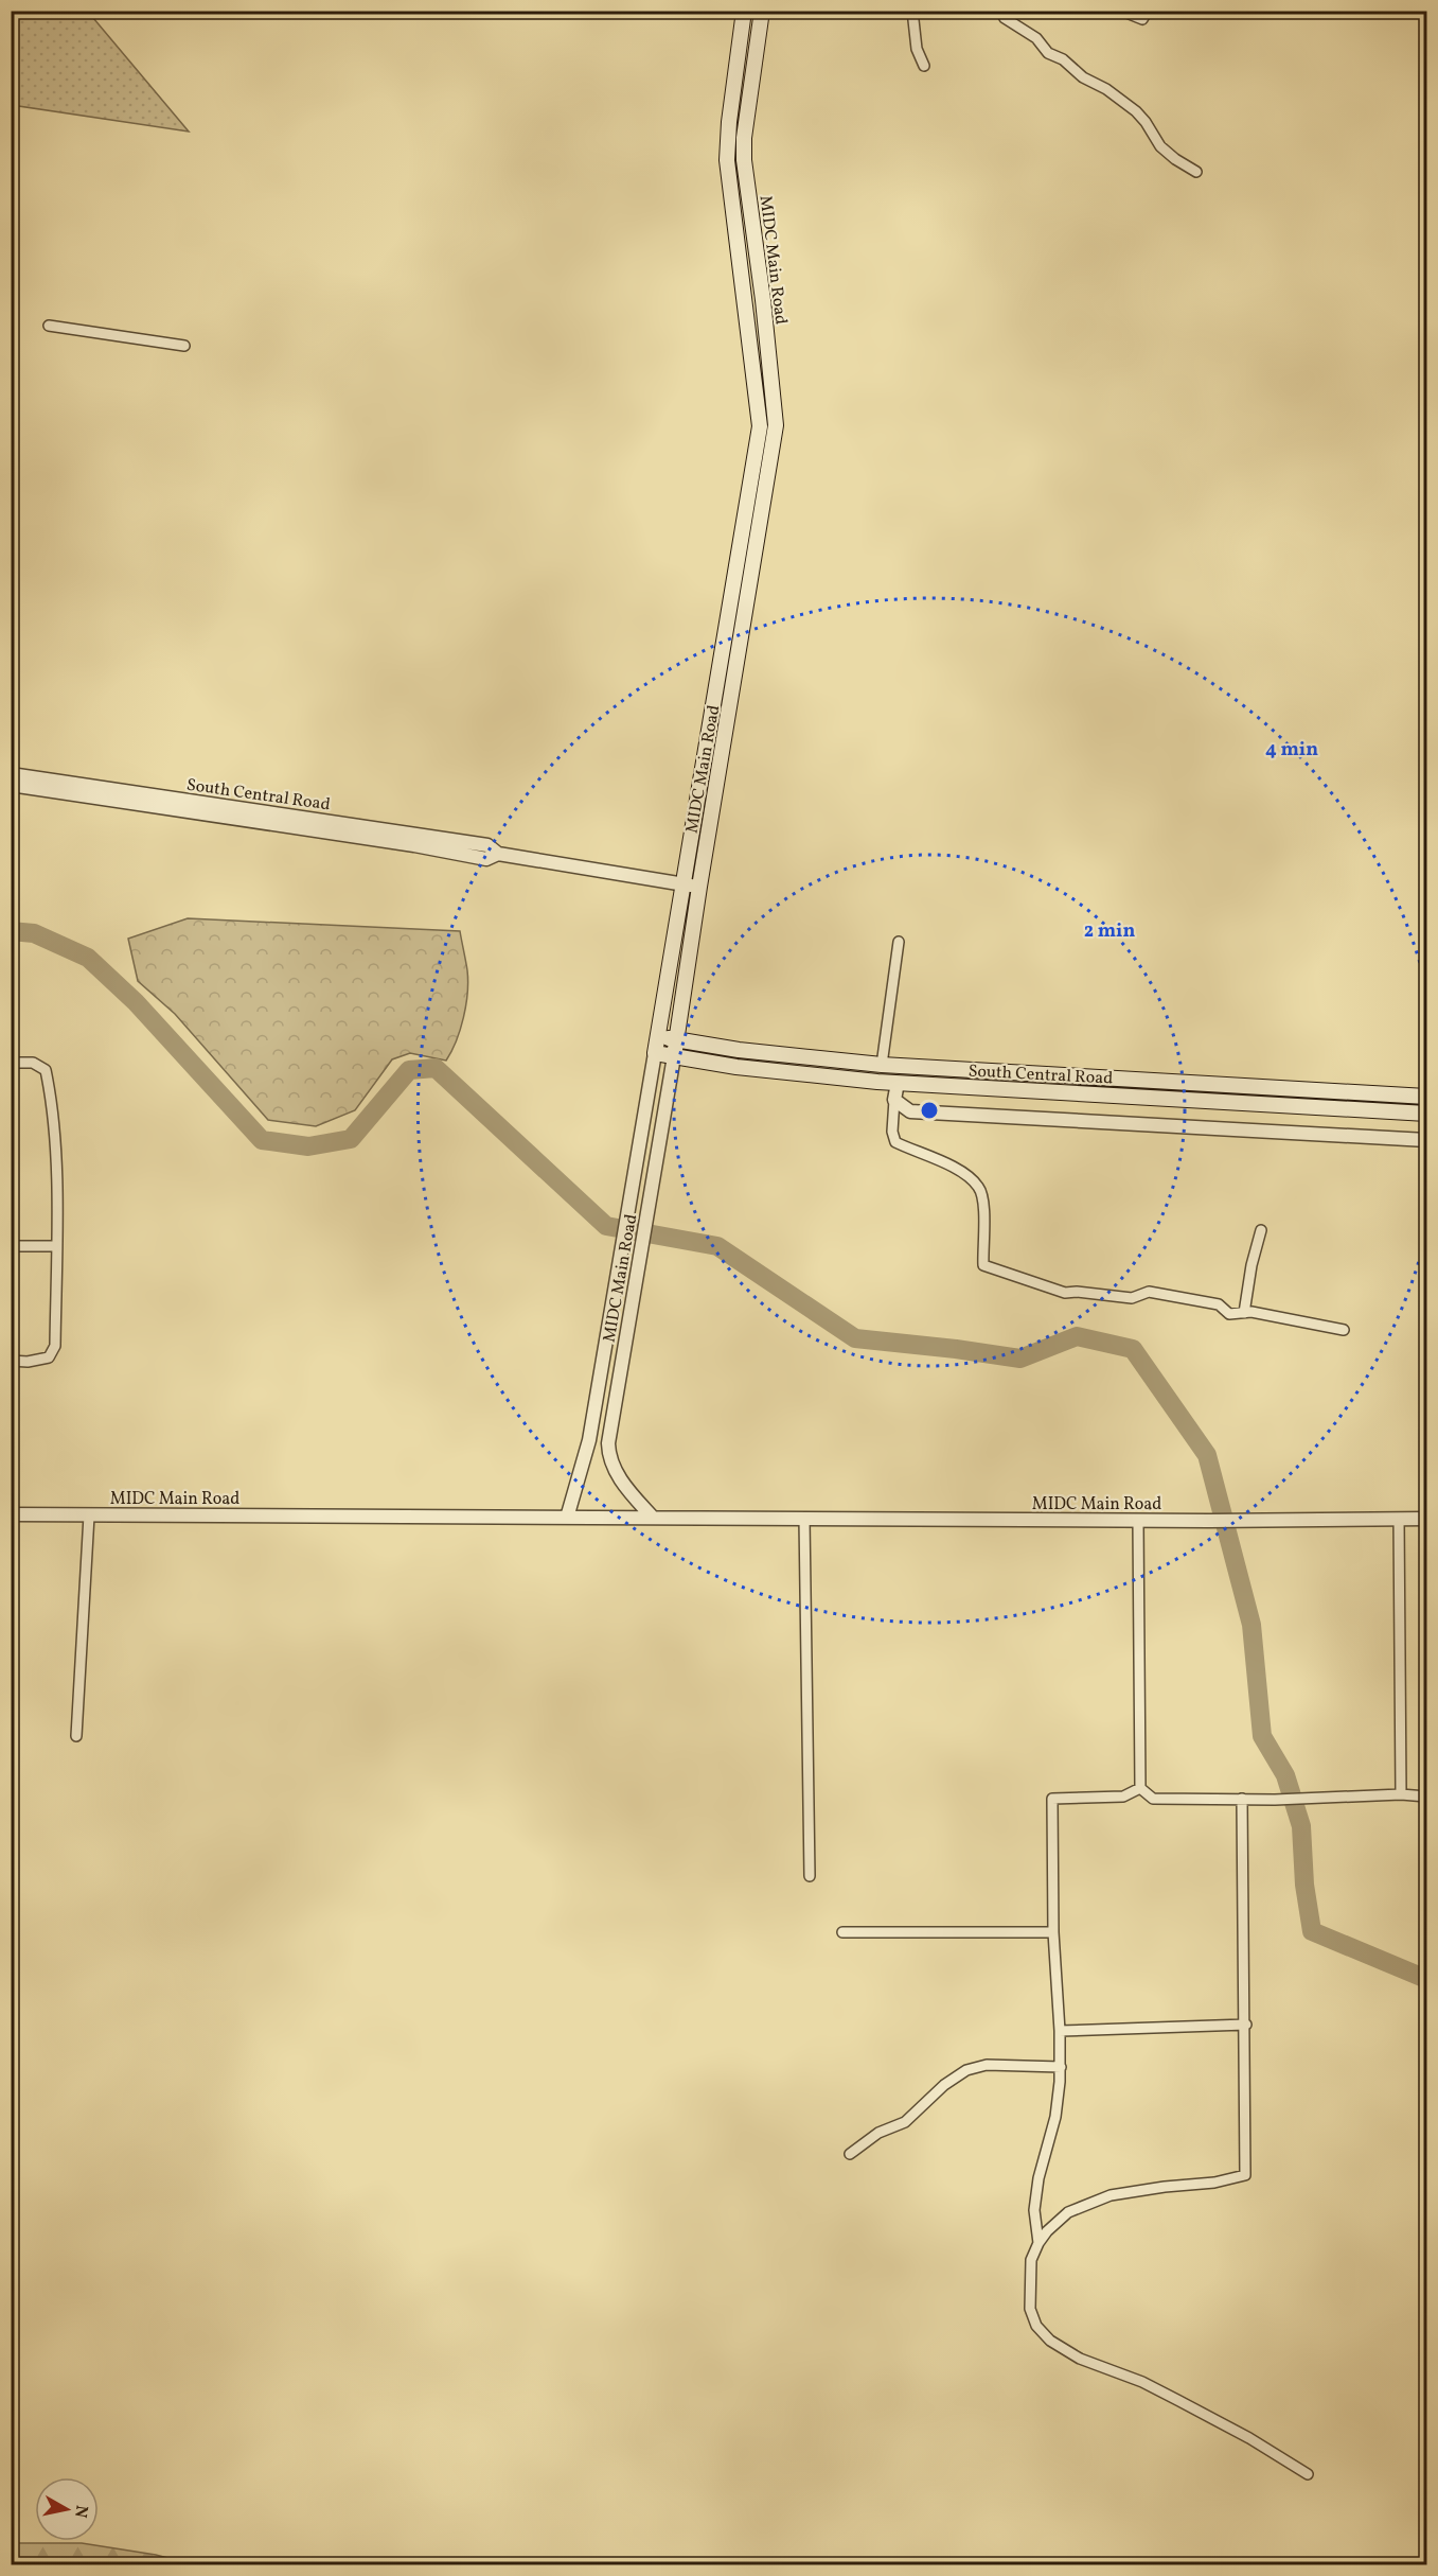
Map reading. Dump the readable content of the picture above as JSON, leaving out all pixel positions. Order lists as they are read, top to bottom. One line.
{"streets":{"main road":["MIDC Main Road","South Central Road"]},"crossings":[["MIDC Main Road","South Central Road"]],"north":"right","rings":["4 min","2 min"]}
